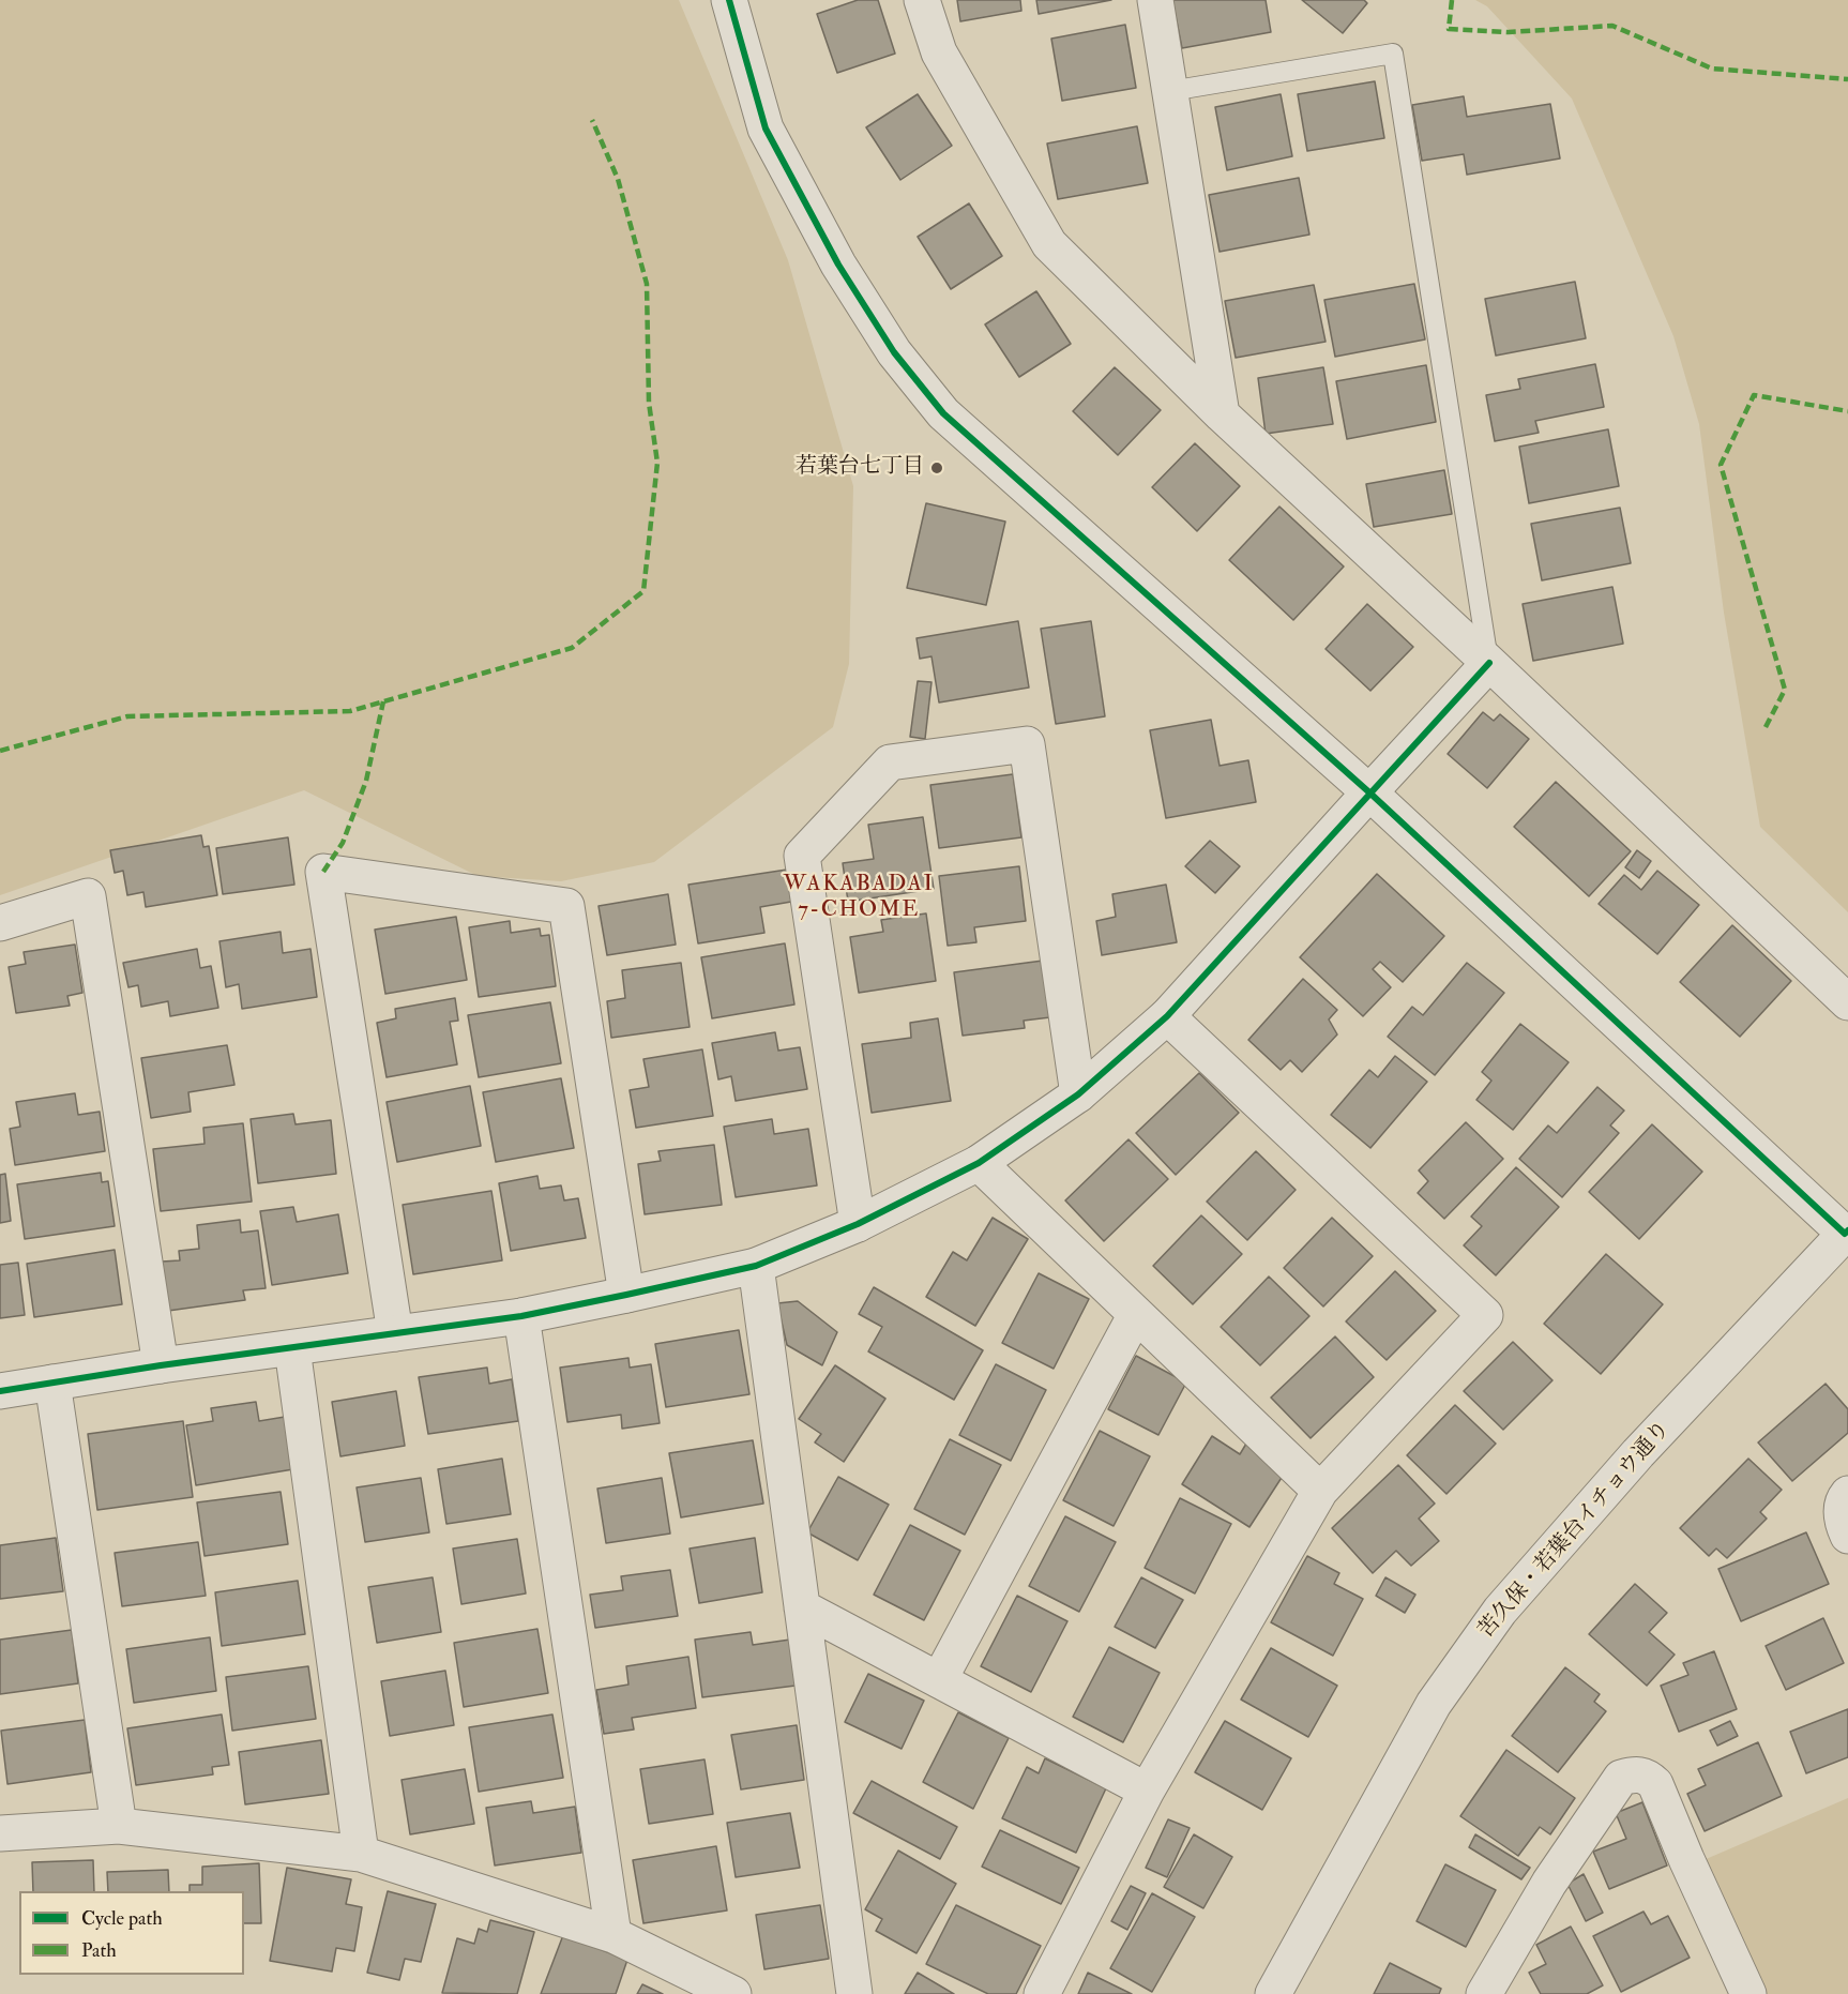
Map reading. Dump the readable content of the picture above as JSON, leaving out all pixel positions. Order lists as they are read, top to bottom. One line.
{"streets":{"street":["苦久保・若葉台イチョウ通り"]},"districts":["WAKABADAI 7-CHOME"],"places":["若葉台七丁目"],"legend":["Cycle path","Path"]}
